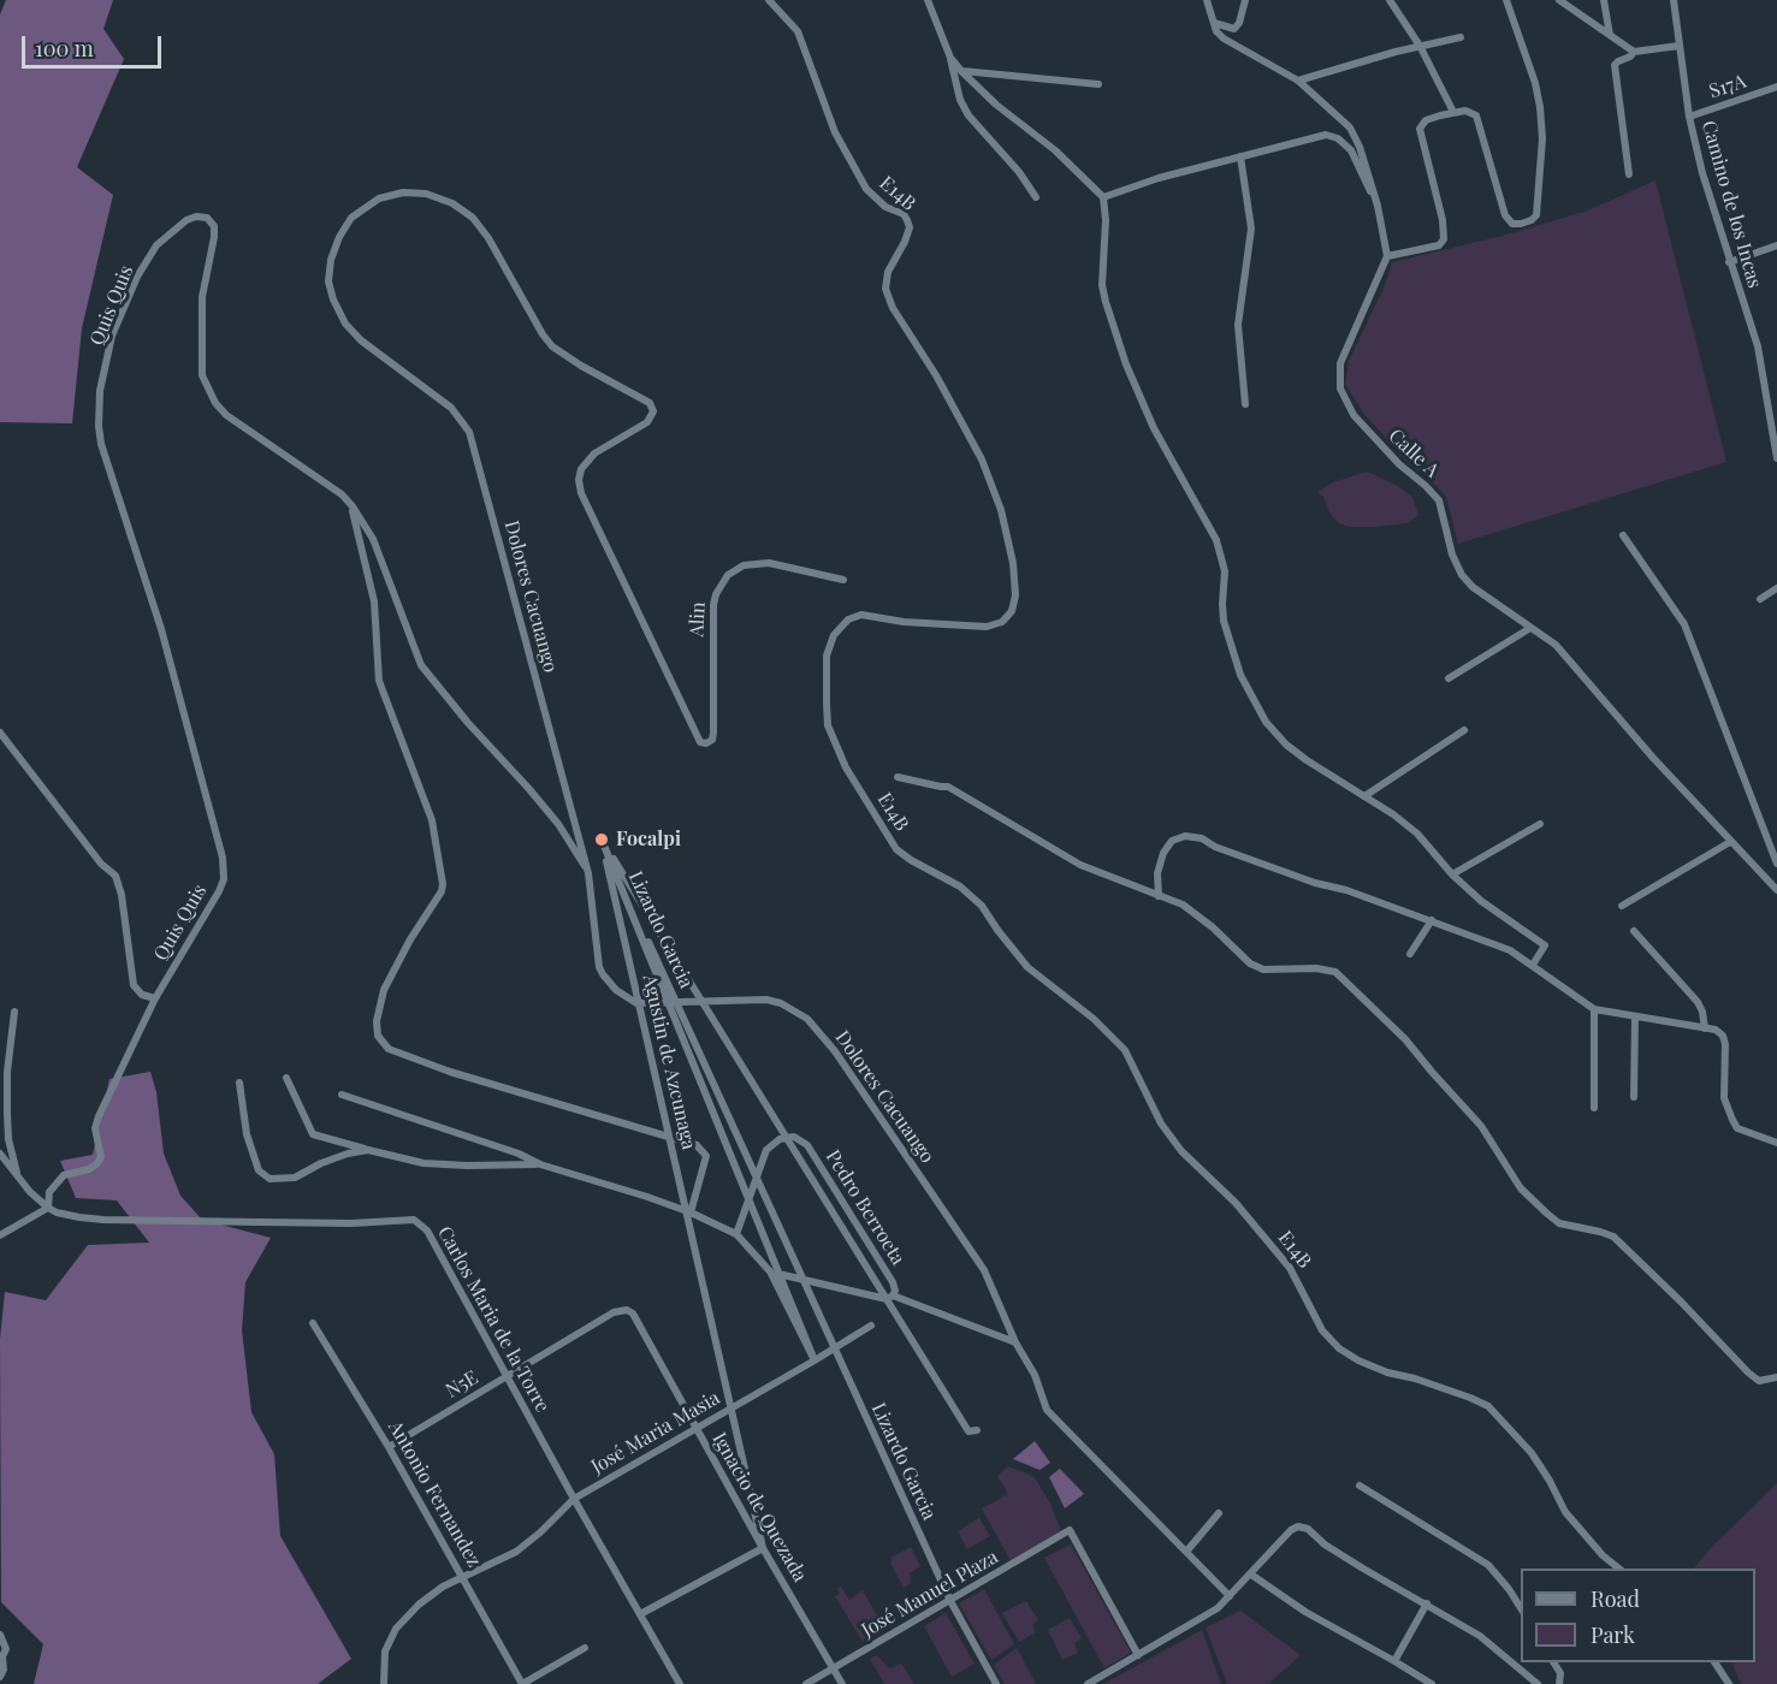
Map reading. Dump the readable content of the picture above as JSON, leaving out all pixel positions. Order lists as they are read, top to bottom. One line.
{"streets":{"street":["S17A","E14B","Camino de los Incas","Quis Quis","Calle A","Dolores Cacuango","Alin","Lizardo Garcia","Agustin de Azcunaga","Pedro Berroeta","Carlos Maria de la Torre","N5E","José Maria Masia","Antonio Fernandez","Ignacio de Quezada","José Manuel Plaza"]},"crossings":[["S17A","Camino de los Incas"],["Quis Quis","Dolores Cacuango"],["Quis Quis","Carlos Maria de la Torre"],["Dolores Cacuango","Alin"],["Dolores Cacuango","Lizardo Garcia"],["Dolores Cacuango","Agustin de Azcunaga"],["Dolores Cacuango","Pedro Berroeta"],["Lizardo Garcia","Agustin de Azcunaga"],["Lizardo Garcia","Pedro Berroeta"],["Lizardo Garcia","José Maria Masia"],["Lizardo Garcia","José Manuel Plaza"],["Agustin de Azcunaga","Pedro Berroeta"],["Agustin de Azcunaga","José Maria Masia"],["Agustin de Azcunaga","Ignacio de Quezada"],["Carlos Maria de la Torre","N5E"],["Carlos Maria de la Torre","José Maria Masia"],["N5E","Antonio Fernandez"],["N5E","Ignacio de Quezada"],["José Maria Masia","Antonio Fernandez"],["José Maria Masia","Ignacio de Quezada"],["Ignacio de Quezada","José Manuel Plaza"]],"places":["Focalpi"],"legend":["Road","Park"],"scale_bar":"100 m"}
